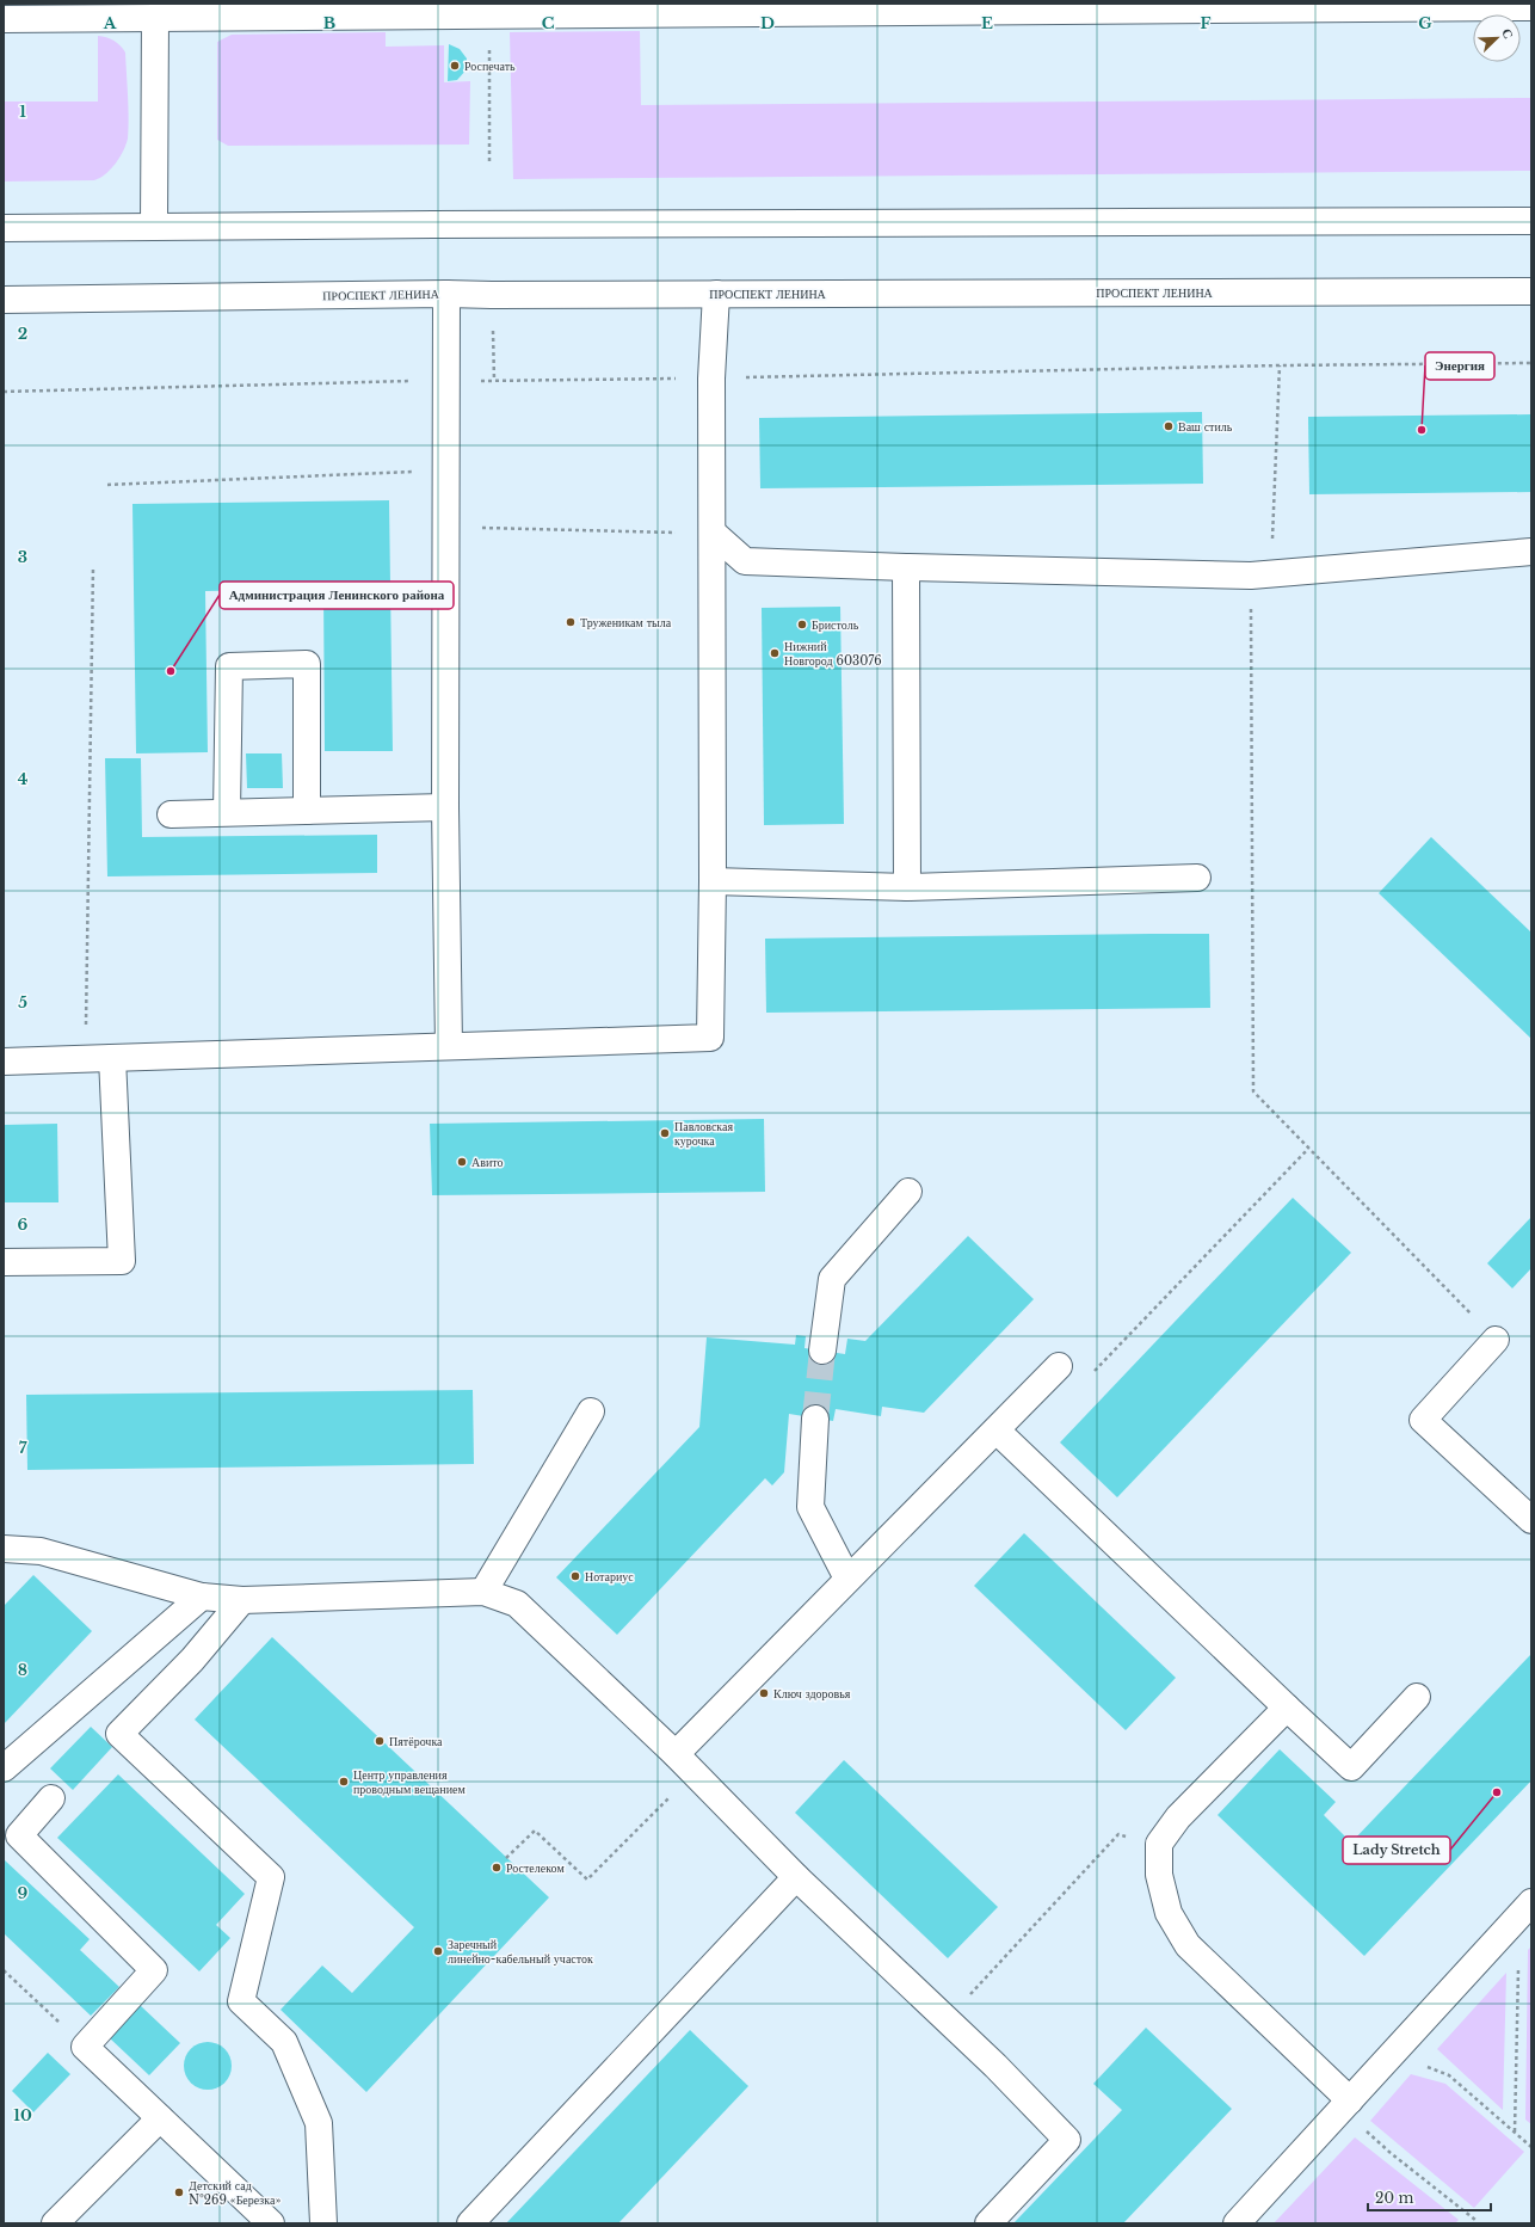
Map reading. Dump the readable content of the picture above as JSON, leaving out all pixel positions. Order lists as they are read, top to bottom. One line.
{"streets":{"main road":["ПРОСПЕКТ ЛЕНИНА"]},"places":["Роспечать","Ваш стиль","Энергия","Труженикам тыла","Бристоль","Нижний Новгород 603076","Администрация Ленинского района","Павловская курочка","Авито","Нотариус","Ключ здоровья","Пятёрочка","Центр управления проводным вещанием","Lady Stretch","Ростелеком","Заречный линейно-кабельный участок","Детский сад №269 «Березка»"],"scale_bar":"20 m","north":"top right","grid":{"columns":["A","B","C","D","E","F","G"],"rows":["1","2","3","4","5","6","7","8","9","10"]}}
